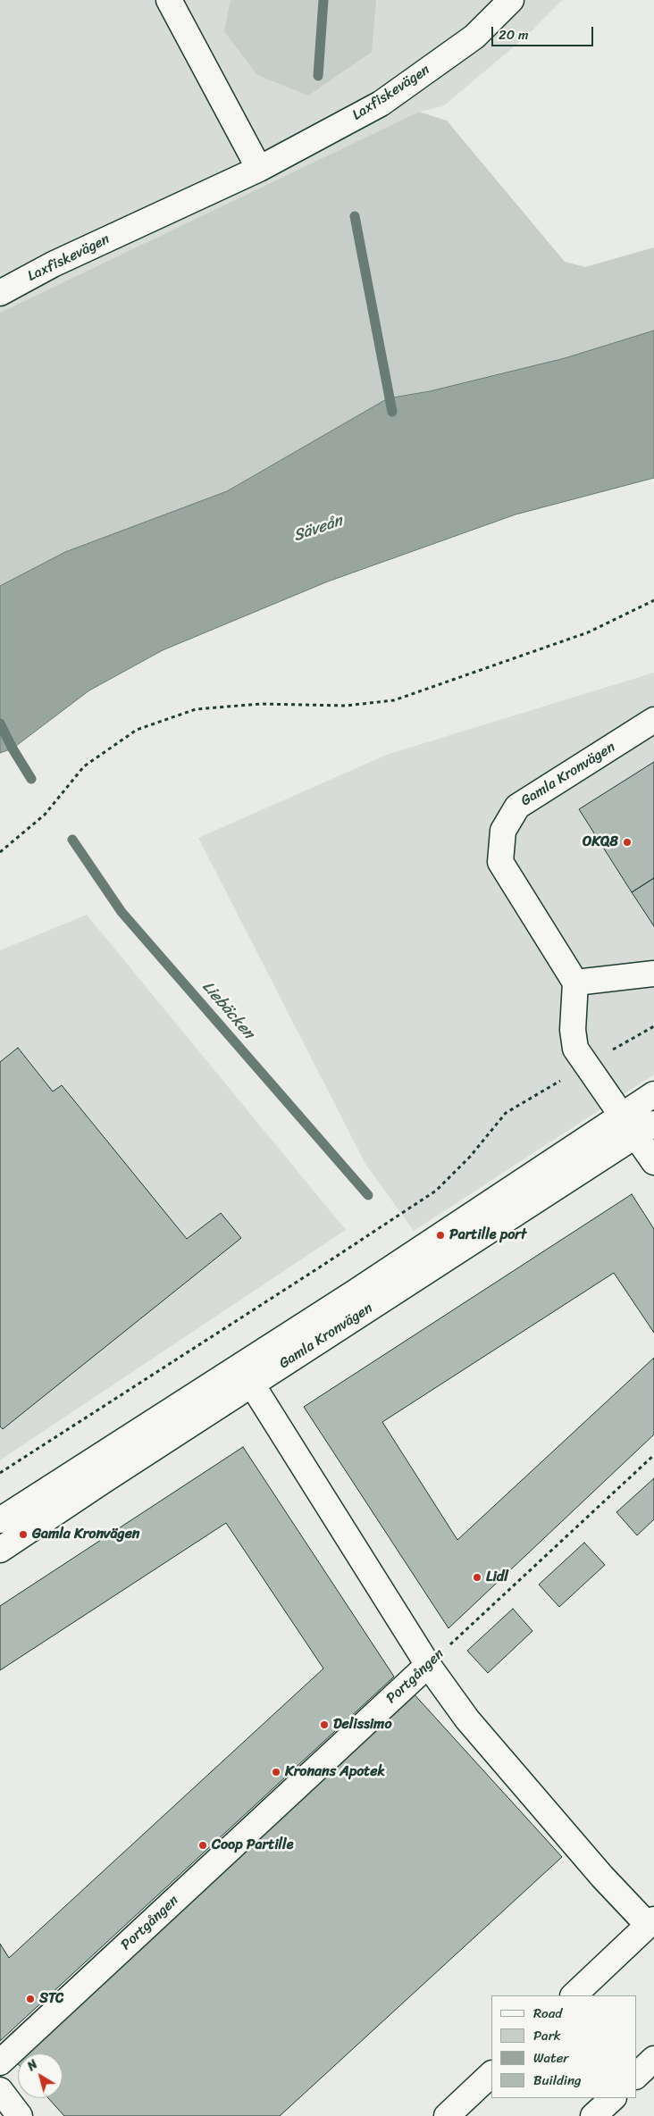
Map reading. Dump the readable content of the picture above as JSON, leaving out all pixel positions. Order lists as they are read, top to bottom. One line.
{"streets":{"main road":["Laxfiskevägen","Gamla Kronvägen","Portgången"]},"water":["Säveån","Liebäcken"],"places":["OKQ8","Partille port","Gamla Kronvägen","Lidl","Delissimo","Kronans Apotek","Coop Partille","STC"],"legend":["Road","Park","Water","Building"],"scale_bar":"20 m","north":"top left"}
